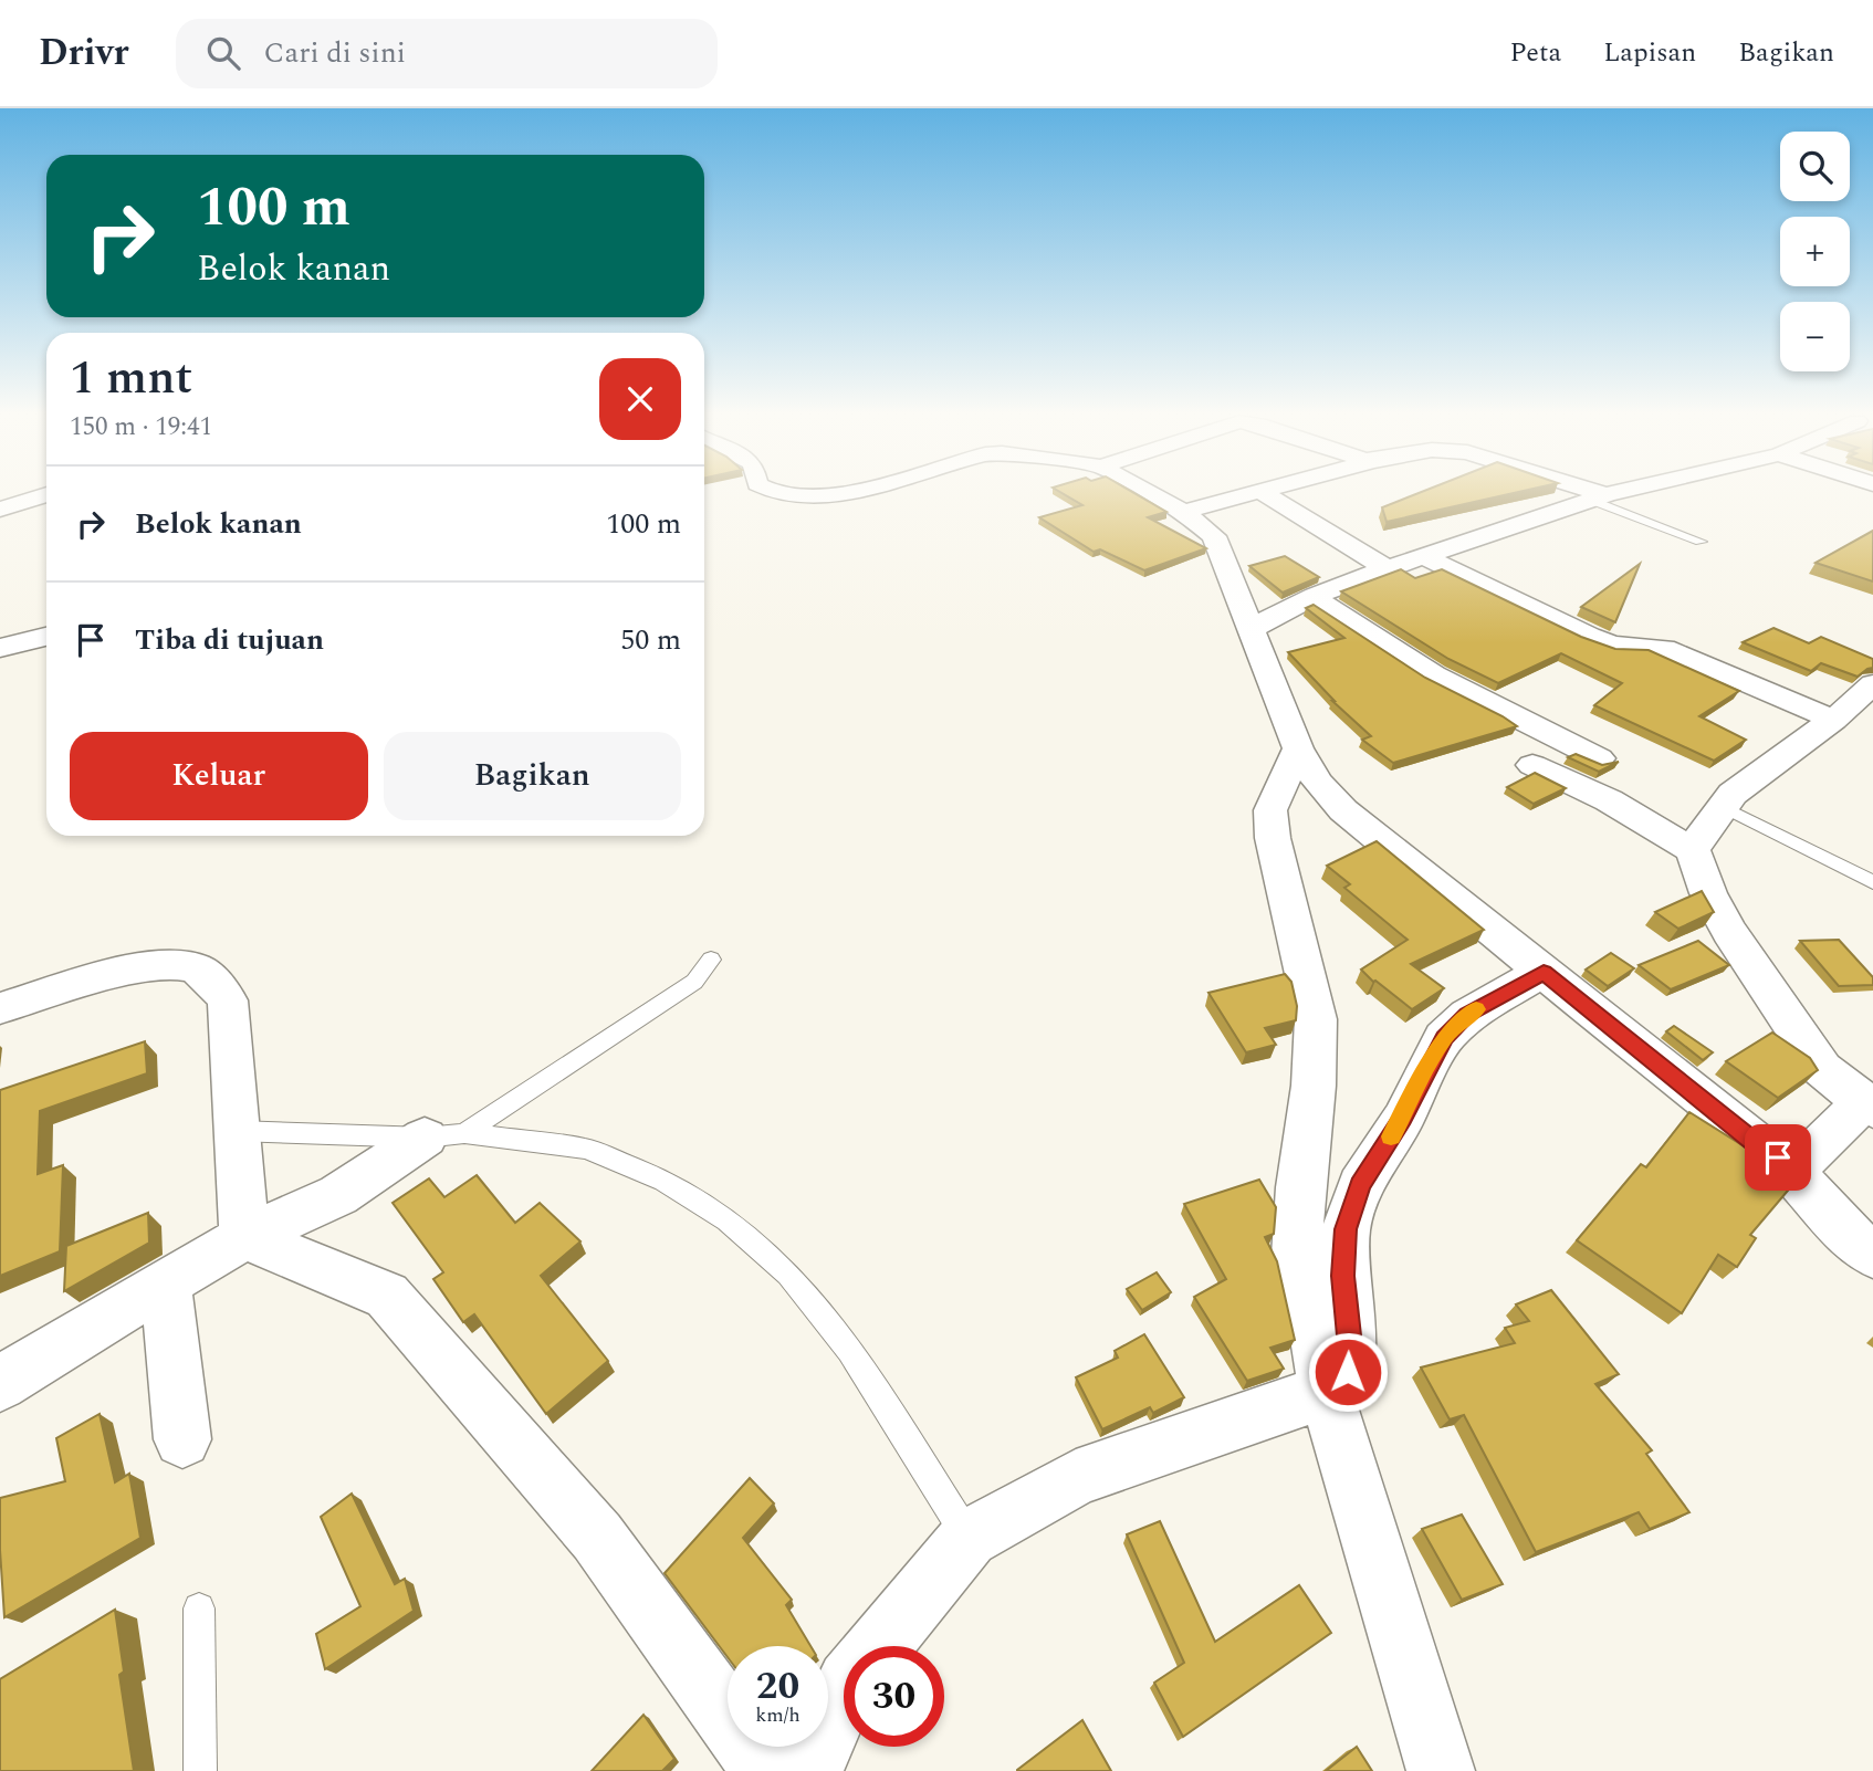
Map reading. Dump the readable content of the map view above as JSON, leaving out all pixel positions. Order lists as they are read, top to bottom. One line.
{"page":{"header":"Drivr","search":"Cari di sini","nav":["Peta","Lapisan","Bagikan"],"map_buttons":["+","−"],"turn":["100 m","Belok kanan"],"heading":["1 mnt","150 m · 19:41"],"list":[{"name":"Belok kanan","value":"100 m"},{"name":"Tiba di tujuan","value":"50 m"}],"buttons":["Keluar","Bagikan"],"speed":"20 km/h","limit":"30"}}
